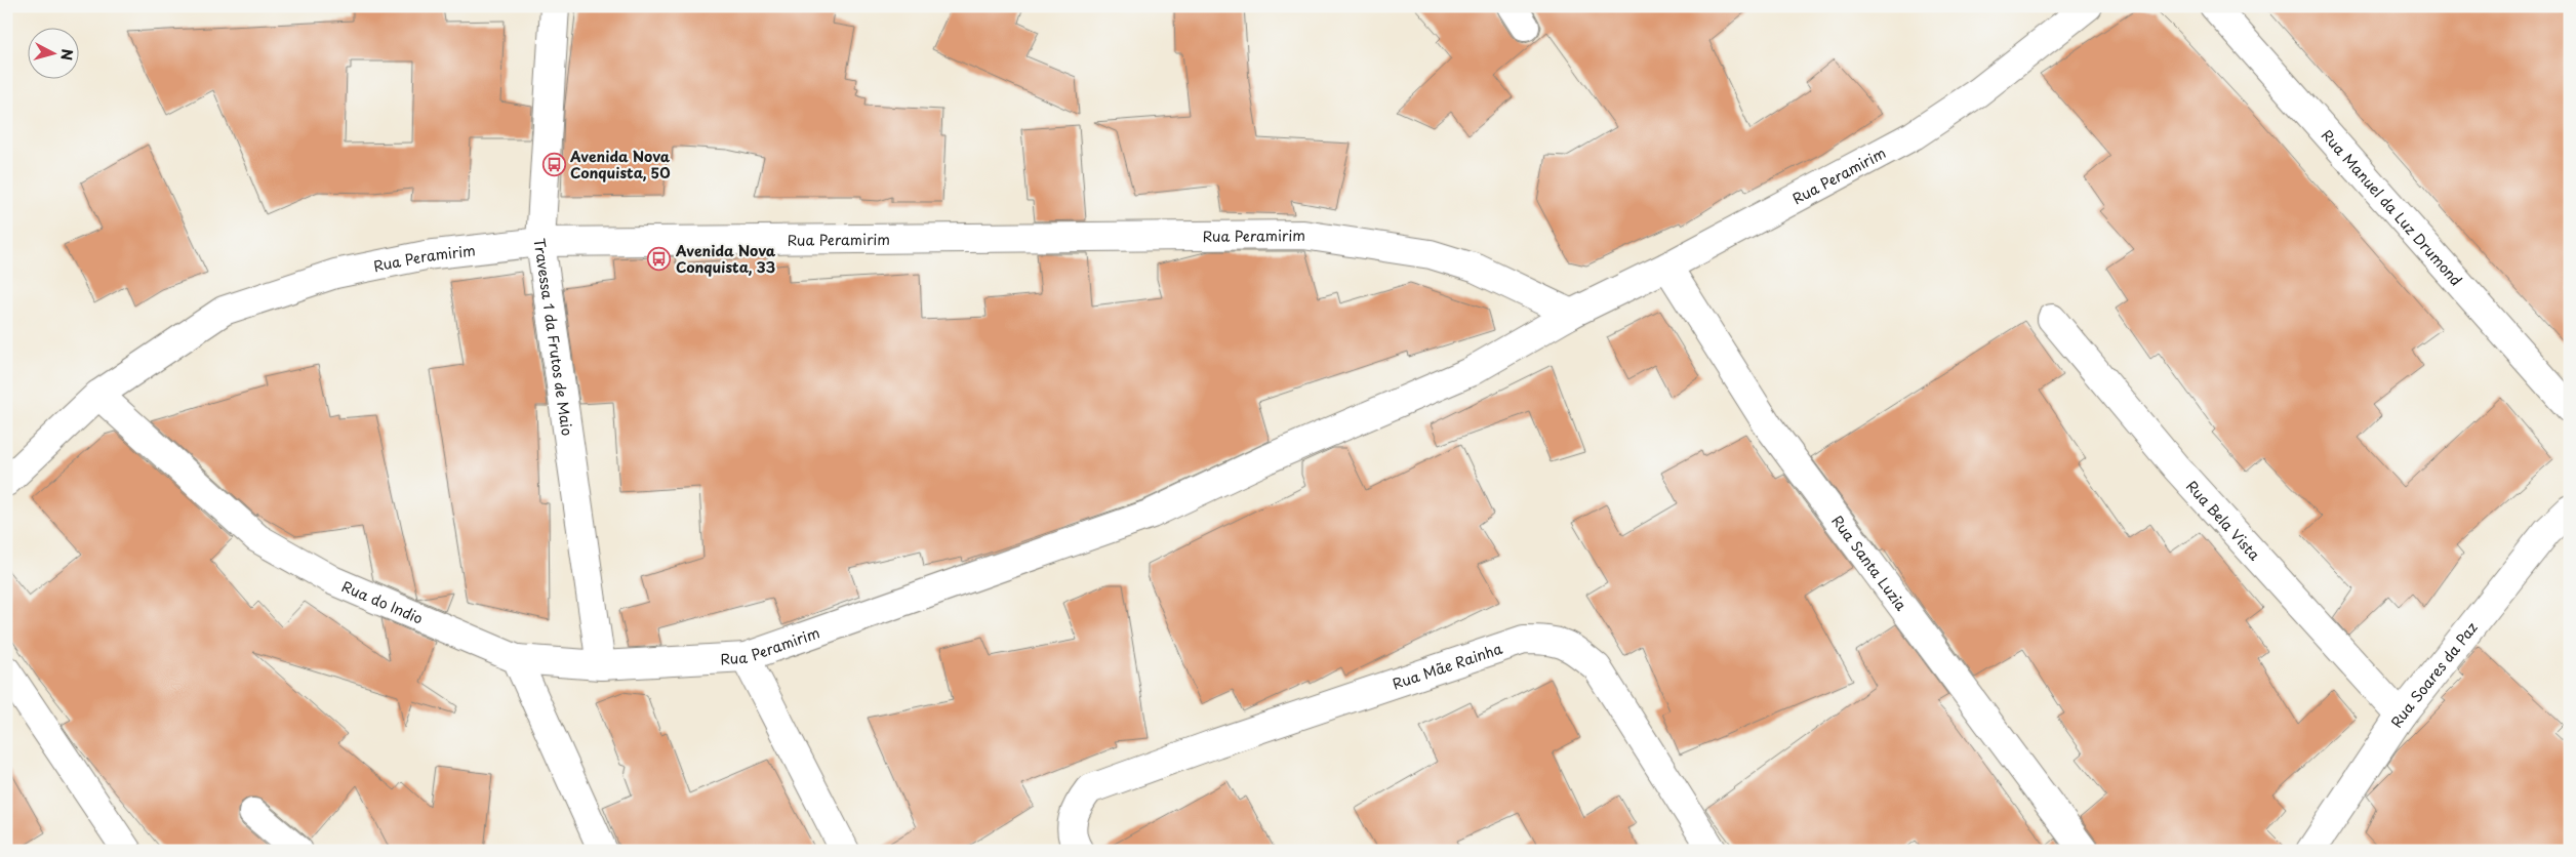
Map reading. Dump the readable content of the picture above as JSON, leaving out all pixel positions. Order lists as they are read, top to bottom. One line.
{"streets":{"street":["Rua Peramirim","Rua Manuel da Luz Drumond","Travessa 1 da Frutos de Maio","Rua Bela Vista","Rua Santa Luzia","Rua do Indio","Rua Mãe Rainha","Rua Soares da Paz"]},"crossings":[["Rua Peramirim","Travessa 1 da Frutos de Maio"],["Rua Peramirim","Rua Santa Luzia"],["Rua Peramirim","Rua do Indio"],["Rua Bela Vista","Rua Soares da Paz"]],"places":{"bus stop":["Avenida Nova Conquista, 50","Avenida Nova Conquista, 33"]},"north":"right"}
